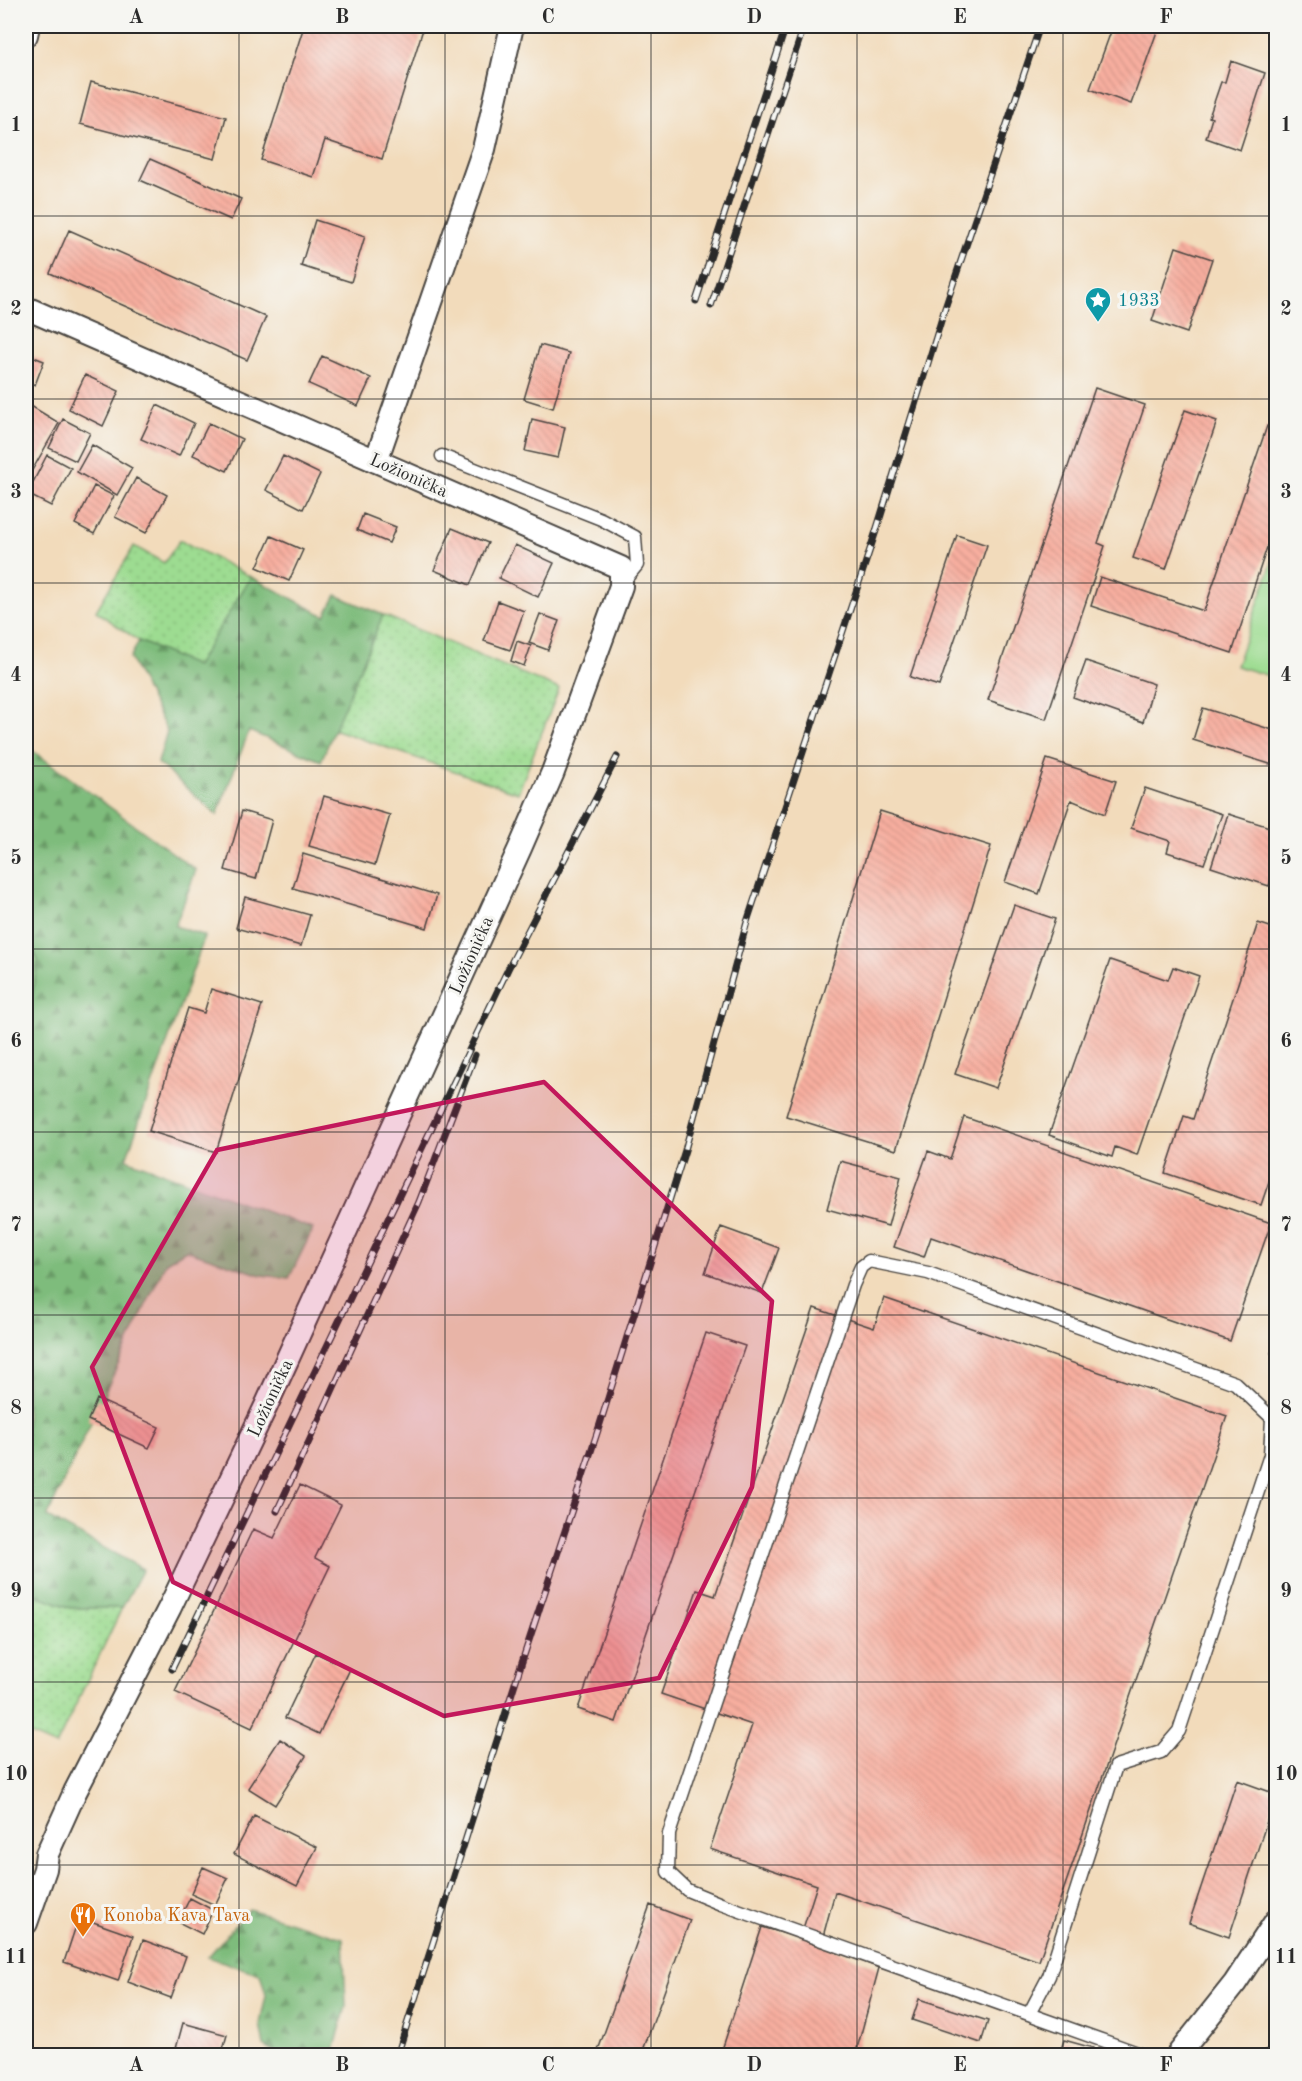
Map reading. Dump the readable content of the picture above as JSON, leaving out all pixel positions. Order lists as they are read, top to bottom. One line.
{"streets":{"street":["Ložionička"]},"places":{"place":["1933"],"restaurant":["Konoba Kava Tava"]},"grid":{"columns":["A","B","C","D","E","F"],"rows":["1","2","3","4","5","6","7","8","9","10","11"]}}
